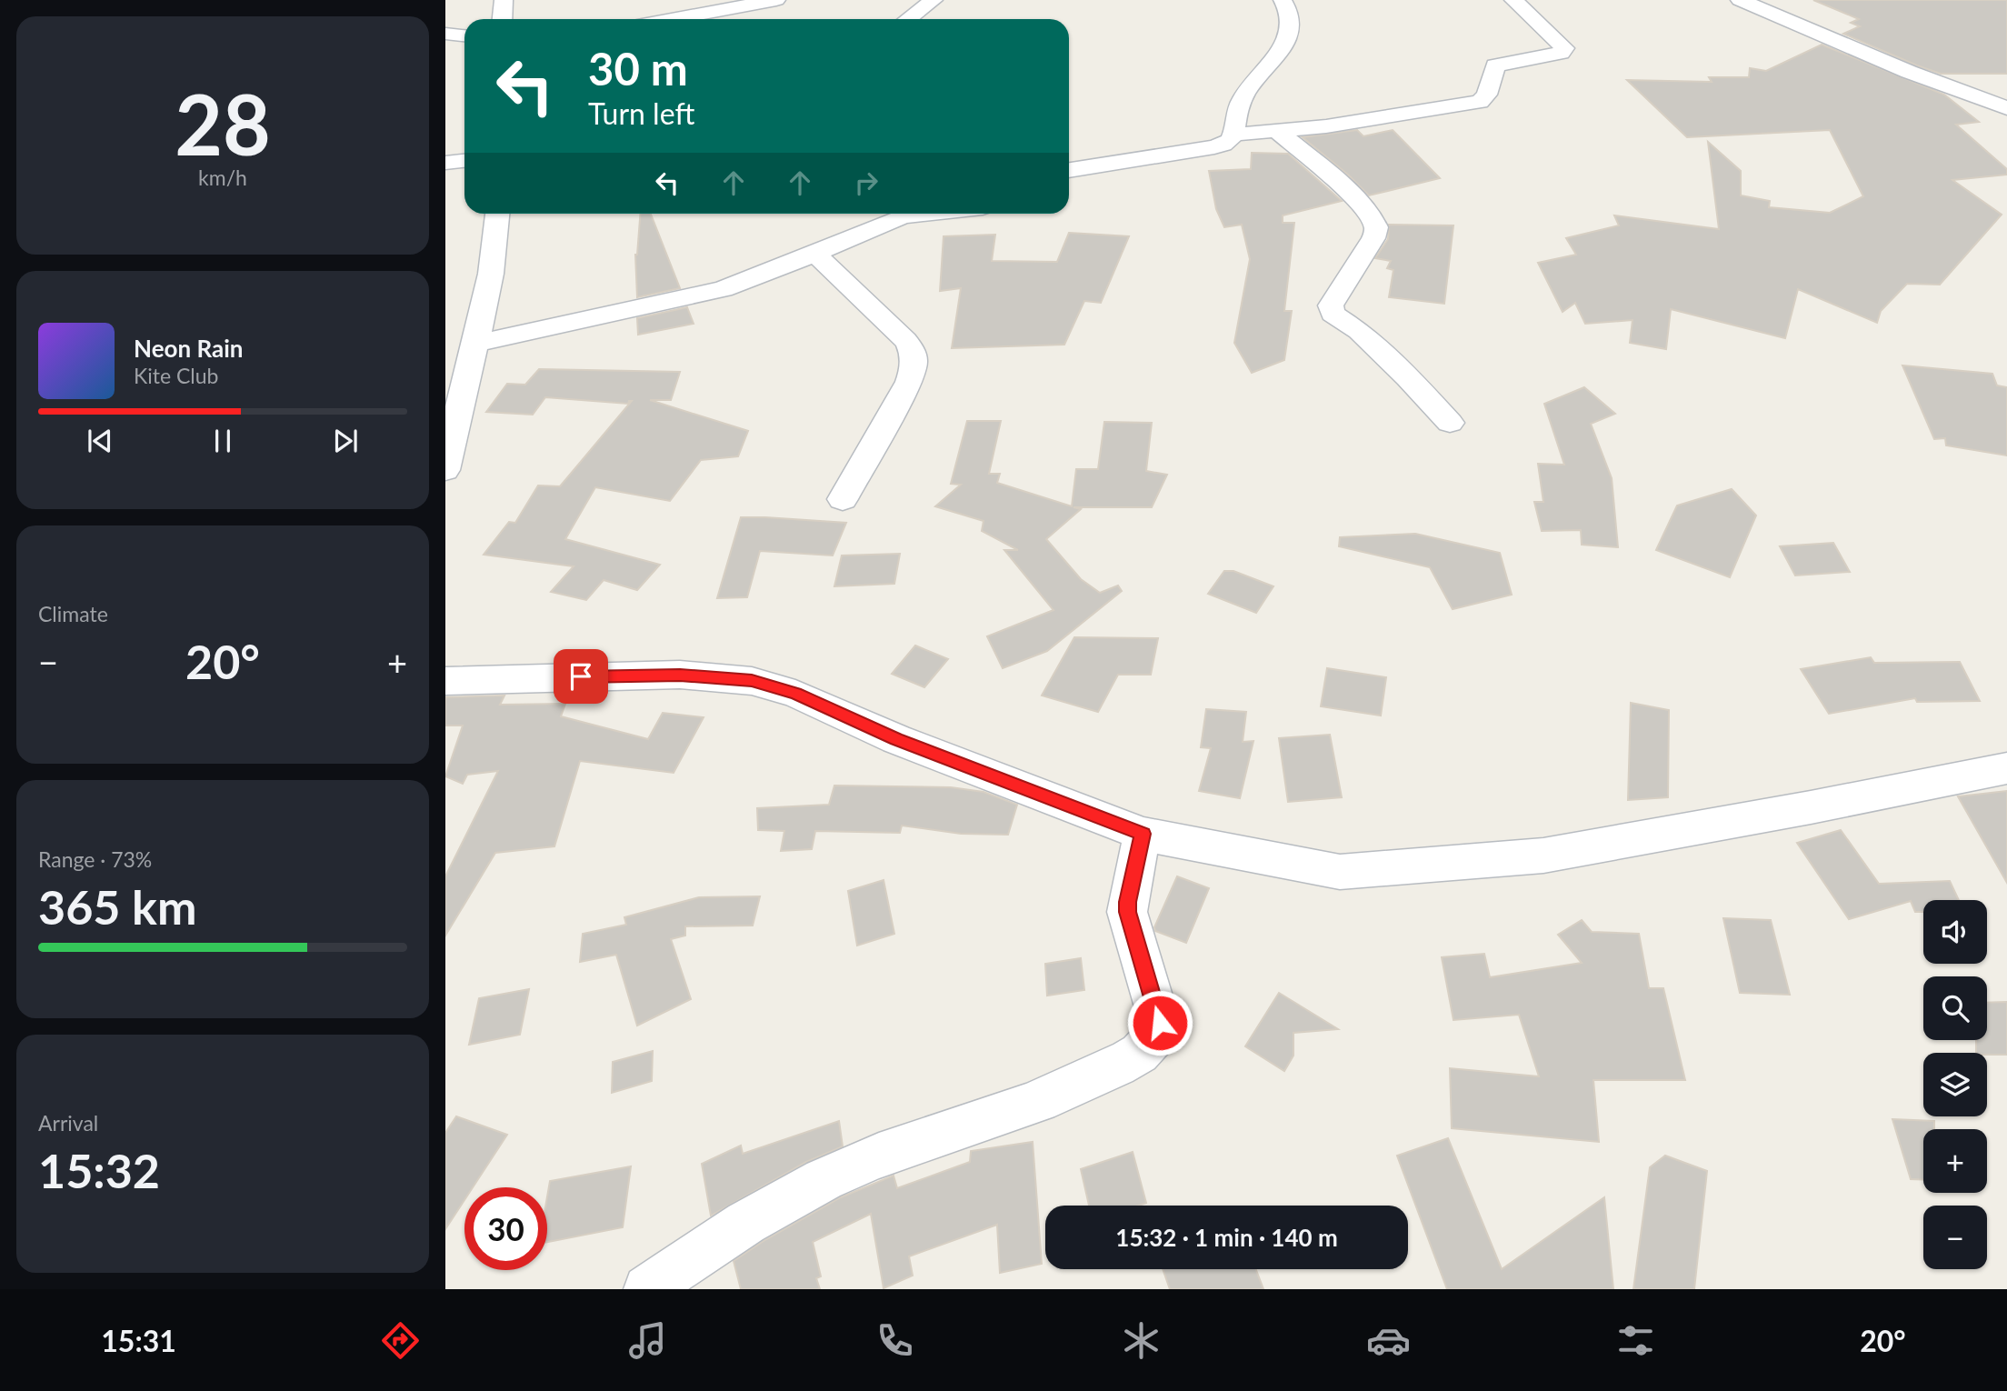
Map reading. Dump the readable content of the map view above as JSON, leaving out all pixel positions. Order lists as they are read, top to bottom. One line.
{"page":{"tile":[["28","km/h"],"Climate",["Range · 73%","365 km"],["Arrival","15:32"]],"turn":["30 m","Turn left"],"song":["Neon Rain","Kite Club"],"heat":["−","20°","+"],"map_buttons":["+","−"],"limit":"30","trip":"15:32 · 1 min · 140 m","tabs":["15:31","20°"]}}
